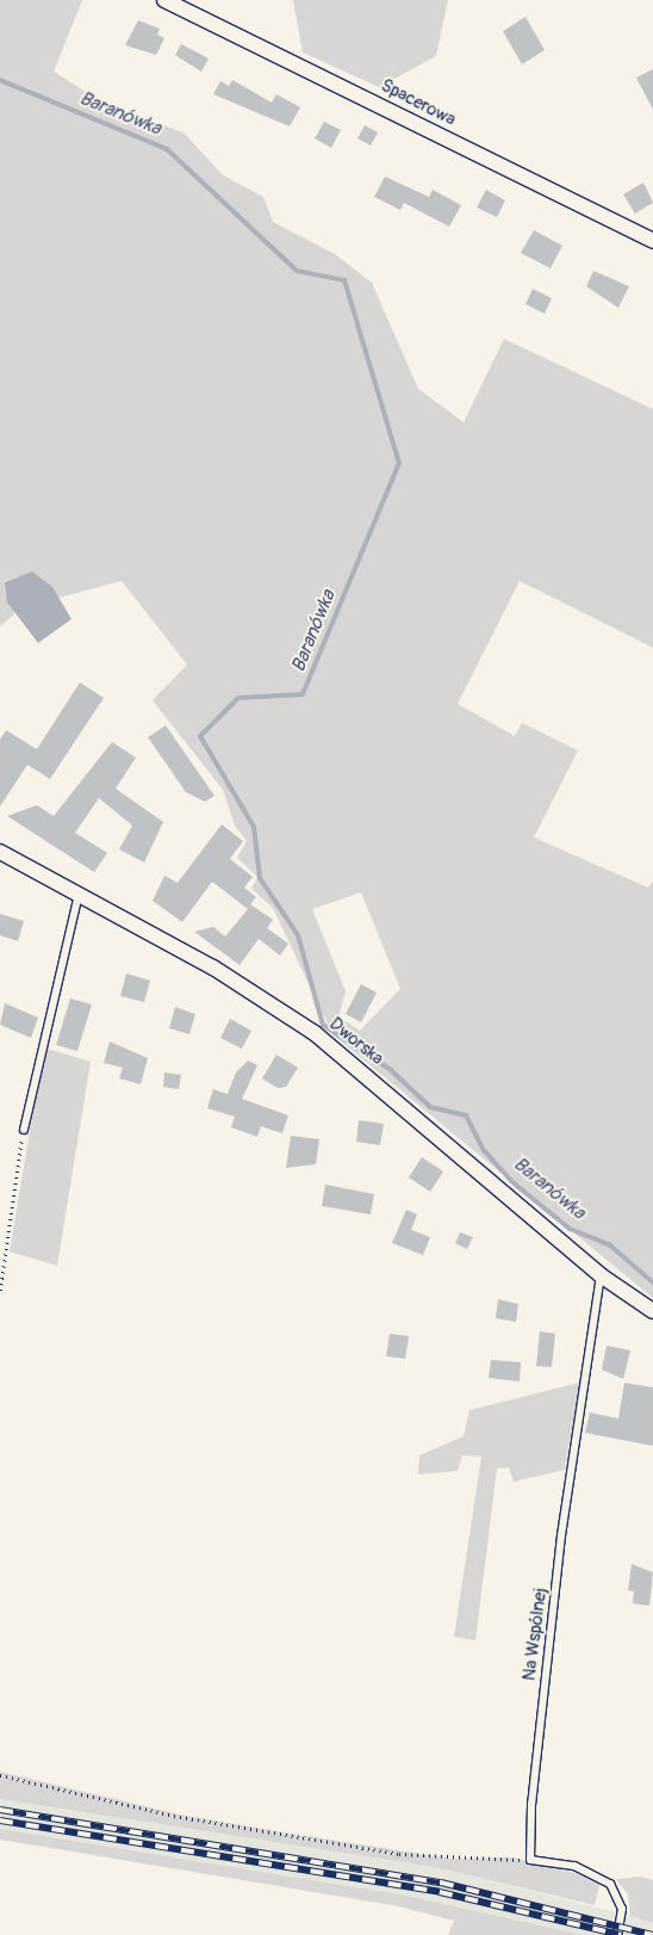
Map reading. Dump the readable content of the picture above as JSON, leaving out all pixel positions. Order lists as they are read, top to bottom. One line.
{"streets":{"street":["Spacerowa","Dworska"],"lane":["Na Wspólnej"]},"crossings":[["Dworska","Na Wspólnej"]],"water":["Baranówka"]}
